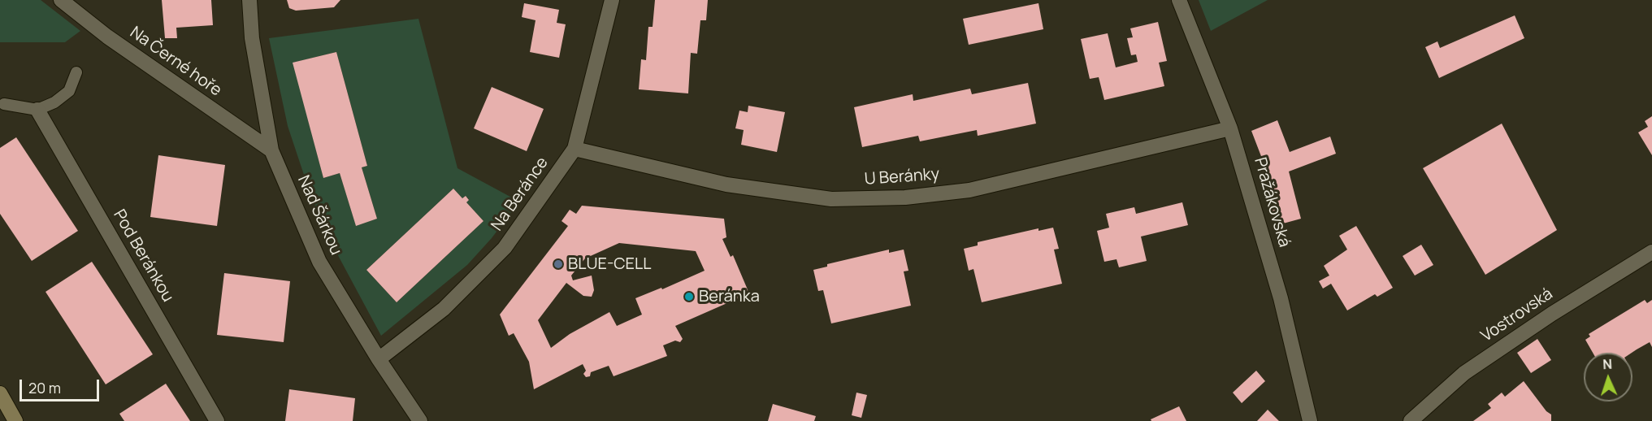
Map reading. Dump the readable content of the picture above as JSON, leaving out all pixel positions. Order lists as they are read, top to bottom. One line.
{"streets":{"street":["Na Černé hoře","U Beránky","Na Beránce","Pražákovská","Nad Šárkou","Pod Beránkou","Vostrovská"]},"crossings":[["Na Černé hoře","Nad Šárkou"],["U Beránky","Na Beránce"],["U Beránky","Pražákovská"],["Na Beránce","Nad Šárkou"]],"places":["BLUE-CELL","Beránka"],"scale_bar":"20 m","north":"top"}
